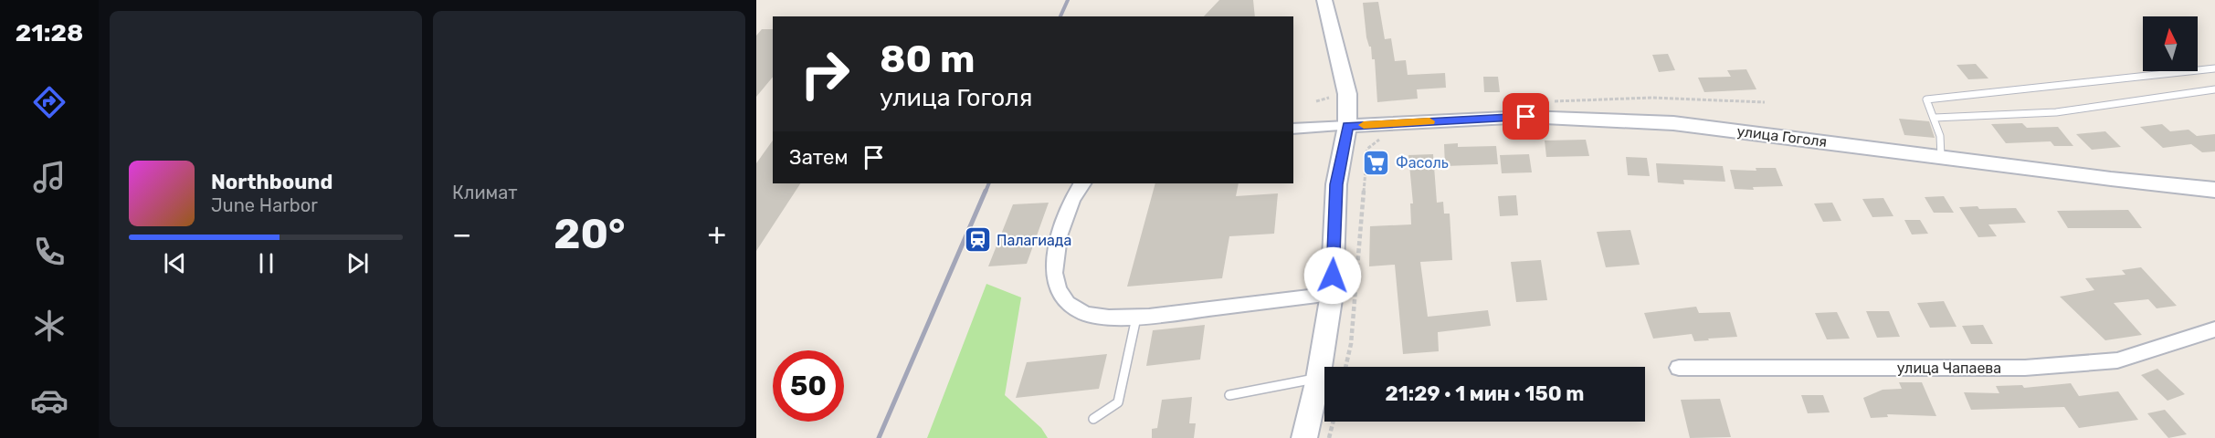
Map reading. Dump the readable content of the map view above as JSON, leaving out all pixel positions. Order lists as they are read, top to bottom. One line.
{"streets":{"main road":["улица Гоголя"],"street":["улица Чапаева"]},"places":{"supermarket":["Фасоль"],"station":["Палагиада"]},"north":"top","page":{"tabs":"21:28","tile":"Климат","turn":["80 m","улица Гоголя"],"then":"Затем","song":["Northbound","June Harbor"],"heat":["−","20°","+"],"limit":"50","trip":"21:29 · 1 мин · 150 m"}}
